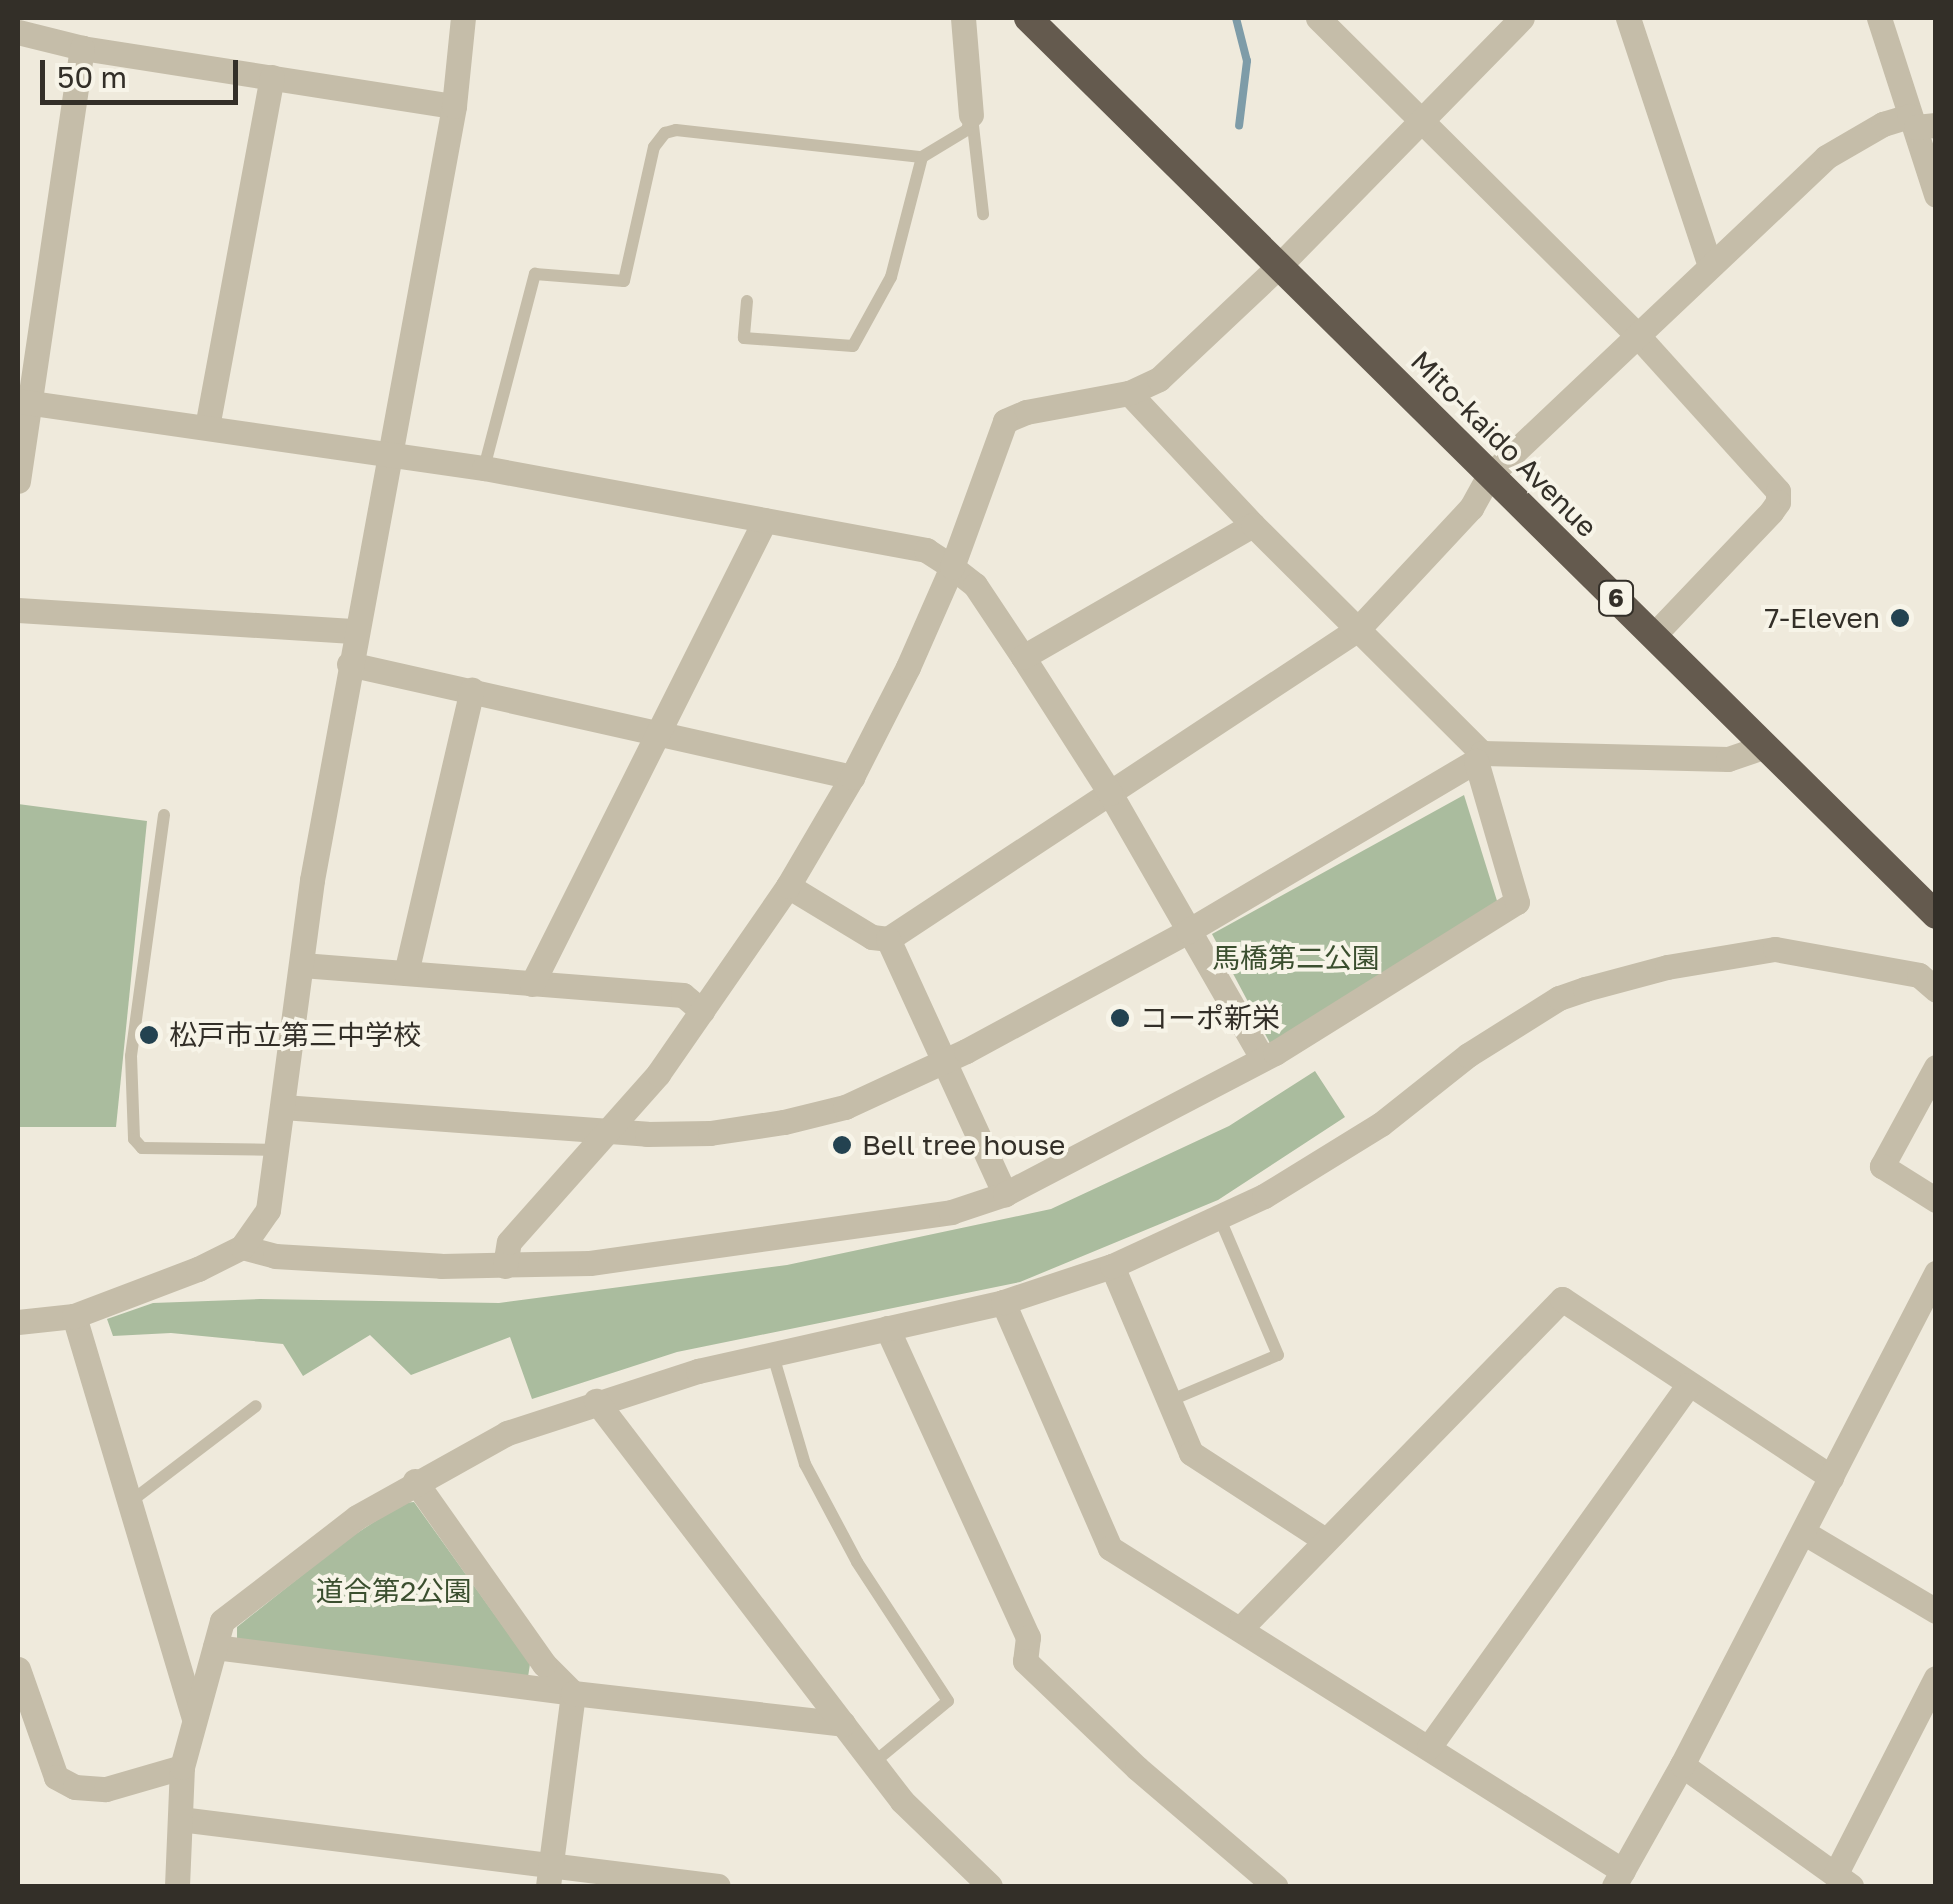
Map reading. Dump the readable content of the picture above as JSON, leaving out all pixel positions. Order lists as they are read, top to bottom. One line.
{"streets":{"highway":["Mito-kaido Avenue","6"]},"parks":["馬橋第二公園","道合第2公園"],"places":["7-Eleven","コーポ新栄","松戸市立第三中学校","Bell tree house"],"scale_bar":"50 m"}
